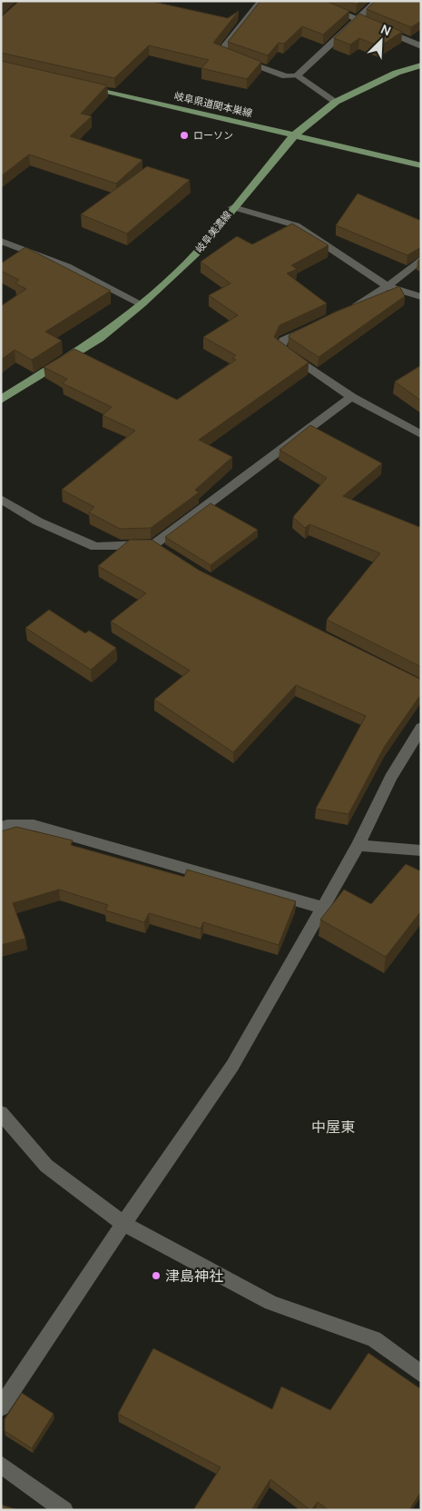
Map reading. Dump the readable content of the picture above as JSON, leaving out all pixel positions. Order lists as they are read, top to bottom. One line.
{"streets":{"main road":["岐阜県道関本巣線","岐阜美濃線"]},"crossings":[["岐阜県道関本巣線","岐阜美濃線"]],"districts":["中屋東"],"places":["ローソン","津島神社"],"north":"top right"}
